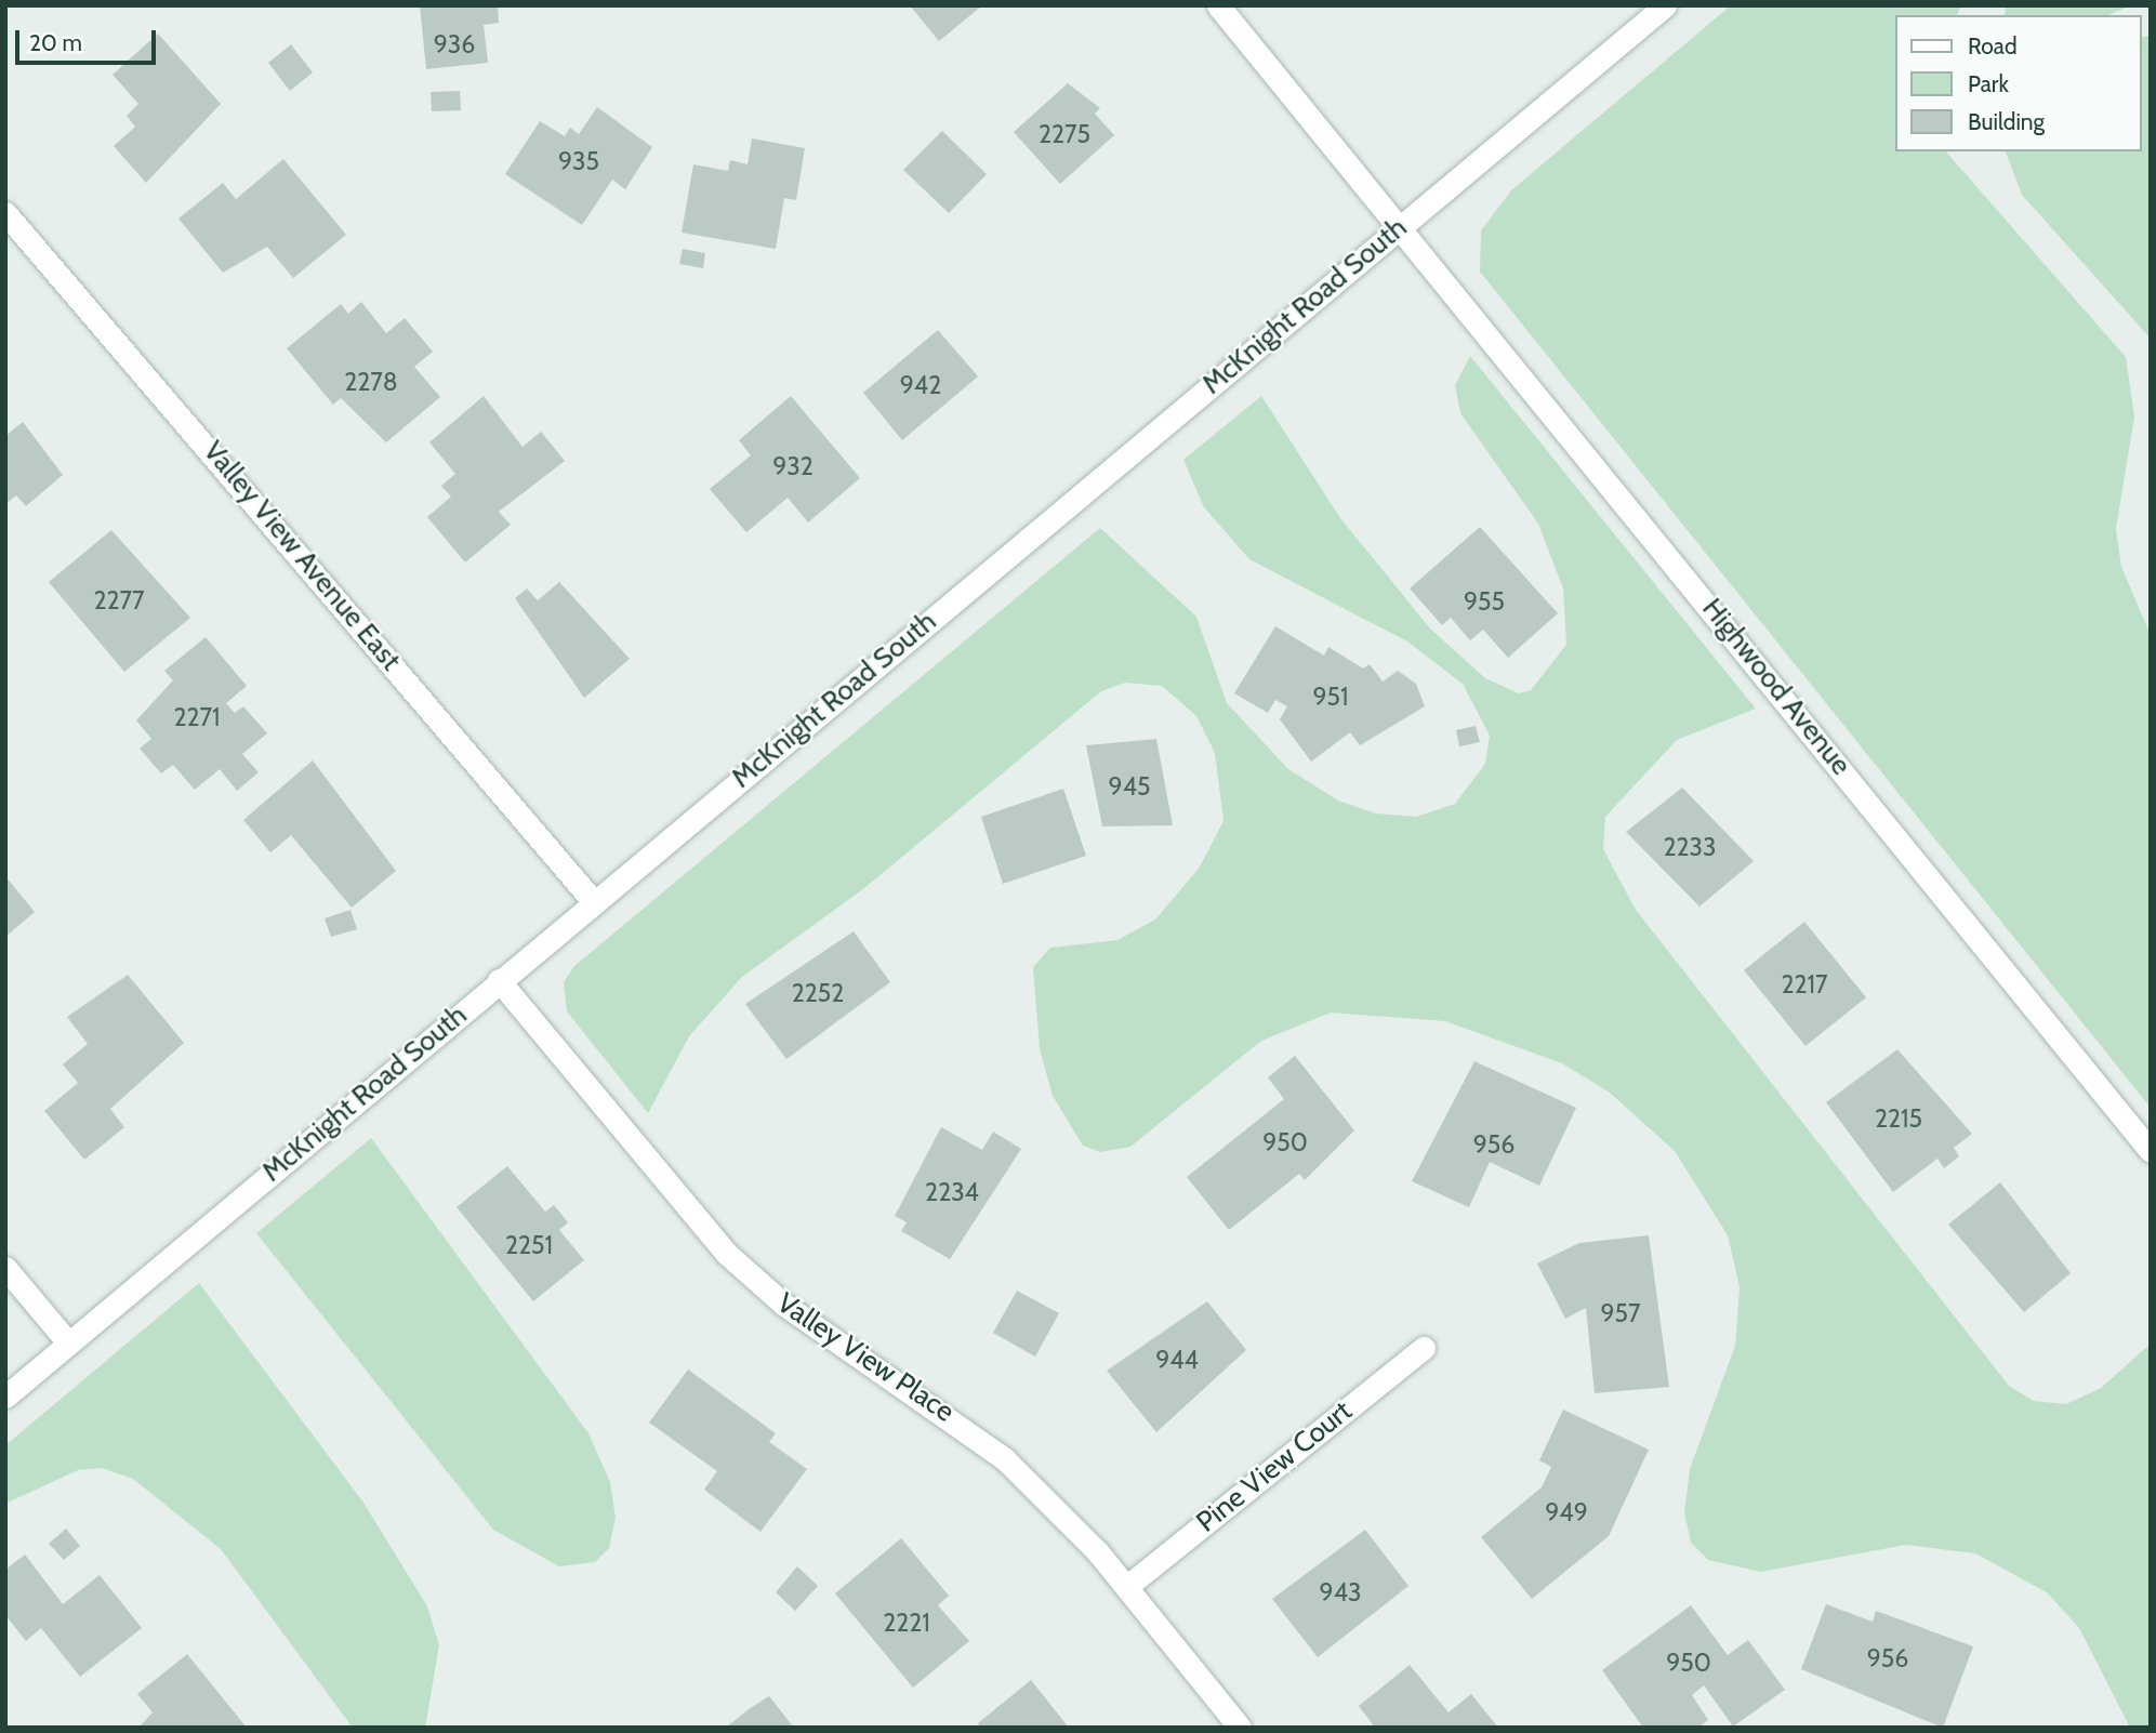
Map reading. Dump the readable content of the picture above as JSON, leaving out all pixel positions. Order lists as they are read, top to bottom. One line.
{"streets":{"street":["McKnight Road South","Valley View Avenue East","Highwood Avenue","Valley View Place","Pine View Court"]},"crossings":[["McKnight Road South","Valley View Avenue East"],["McKnight Road South","Highwood Avenue"],["McKnight Road South","Valley View Place"],["Valley View Place","Pine View Court"]],"house_numbers":["936","2275","935","2278","942","932","2277","955","951","2271","945","2233","2217","2252","2215","950","956","2234","2251","957","944","949","943","2221","956","950"],"legend":["Road","Park","Building"],"scale_bar":"20 m"}
